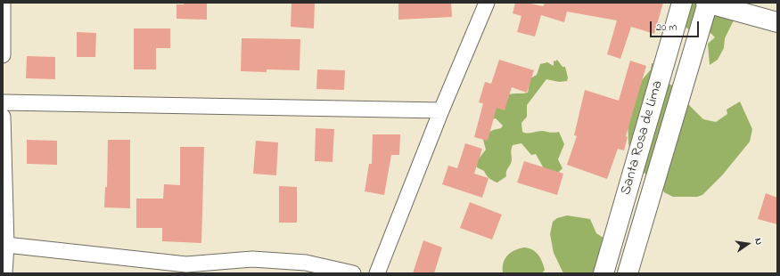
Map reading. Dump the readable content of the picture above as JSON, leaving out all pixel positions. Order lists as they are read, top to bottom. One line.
{"streets":{"street":["Santa Rosa de Lima"]},"scale_bar":"20 m","north":"right"}
